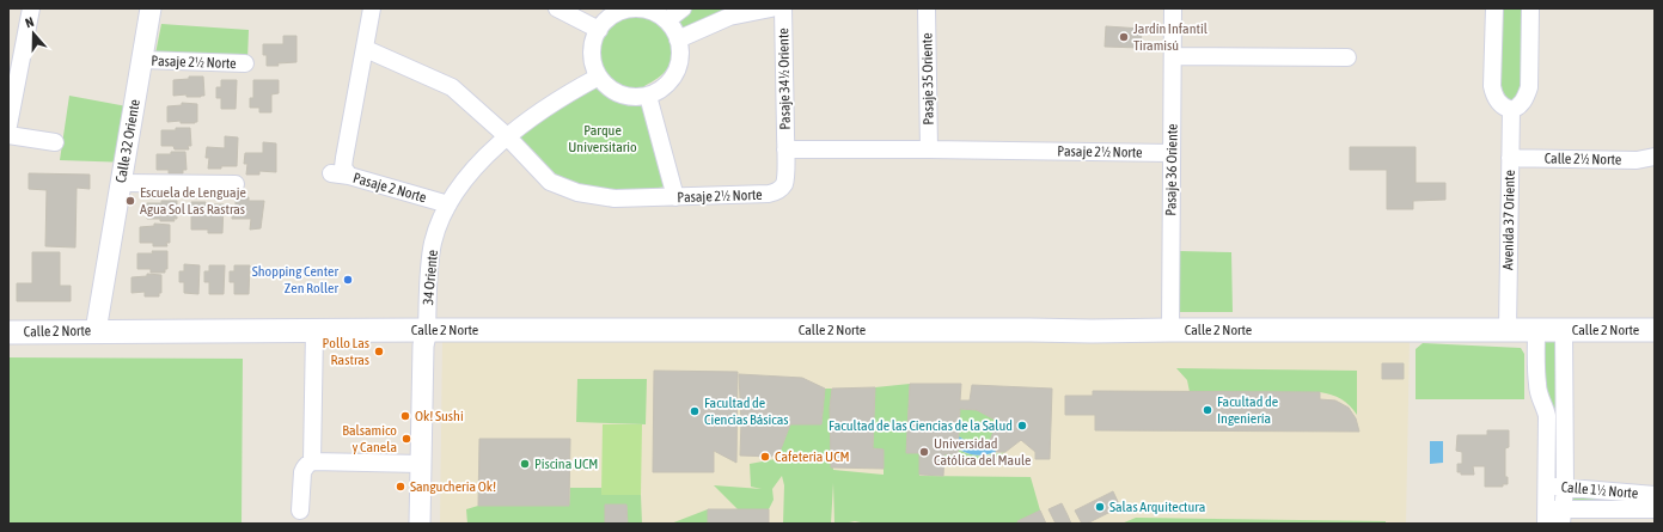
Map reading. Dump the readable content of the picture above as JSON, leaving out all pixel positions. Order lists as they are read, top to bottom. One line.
{"streets":{"main road":["Calle 2 Norte"],"street":["Pasaje 2½ Norte","Pasaje 34½ Oriente","Pasaje 35 Oriente","Calle 32 Oriente","Calle 2½ Norte","Pasaje 36 Oriente","Pasaje 2 Norte","Avenida 37 Oriente","34 Oriente","Calle 1½ Norte"]},"crossings":[["Pasaje 2½ Norte","Pasaje 34½ Oriente"],["Pasaje 2½ Norte","Pasaje 35 Oriente"],["Pasaje 2½ Norte","Calle 32 Oriente"],["Pasaje 2½ Norte","Pasaje 36 Oriente"],["Pasaje 2½ Norte","34 Oriente"],["Calle 32 Oriente","Calle 2 Norte"],["Calle 2½ Norte","Avenida 37 Oriente"],["Pasaje 36 Oriente","Calle 2 Norte"],["Pasaje 2 Norte","34 Oriente"],["Avenida 37 Oriente","Calle 2 Norte"],["34 Oriente","Calle 2 Norte"]],"parks":["Parque Universitario"],"places":["Jardín Infantil Tiramisú","Escuela de Lenguaje Agua Sol Las Rastras","Shopping Center Zen Roller","Pollo Las Rastras","Facultad de Ingeniería","Facultad de Ciencias Básicas","Ok! Sushi","Facultad de las Ciencias de la Salud","Balsamico y Canela","Universidad Católica del Maule","Cafeteria UCM","Piscina UCM","Sangucheria Ok!","Salas Arquitectura"],"north":"top"}
